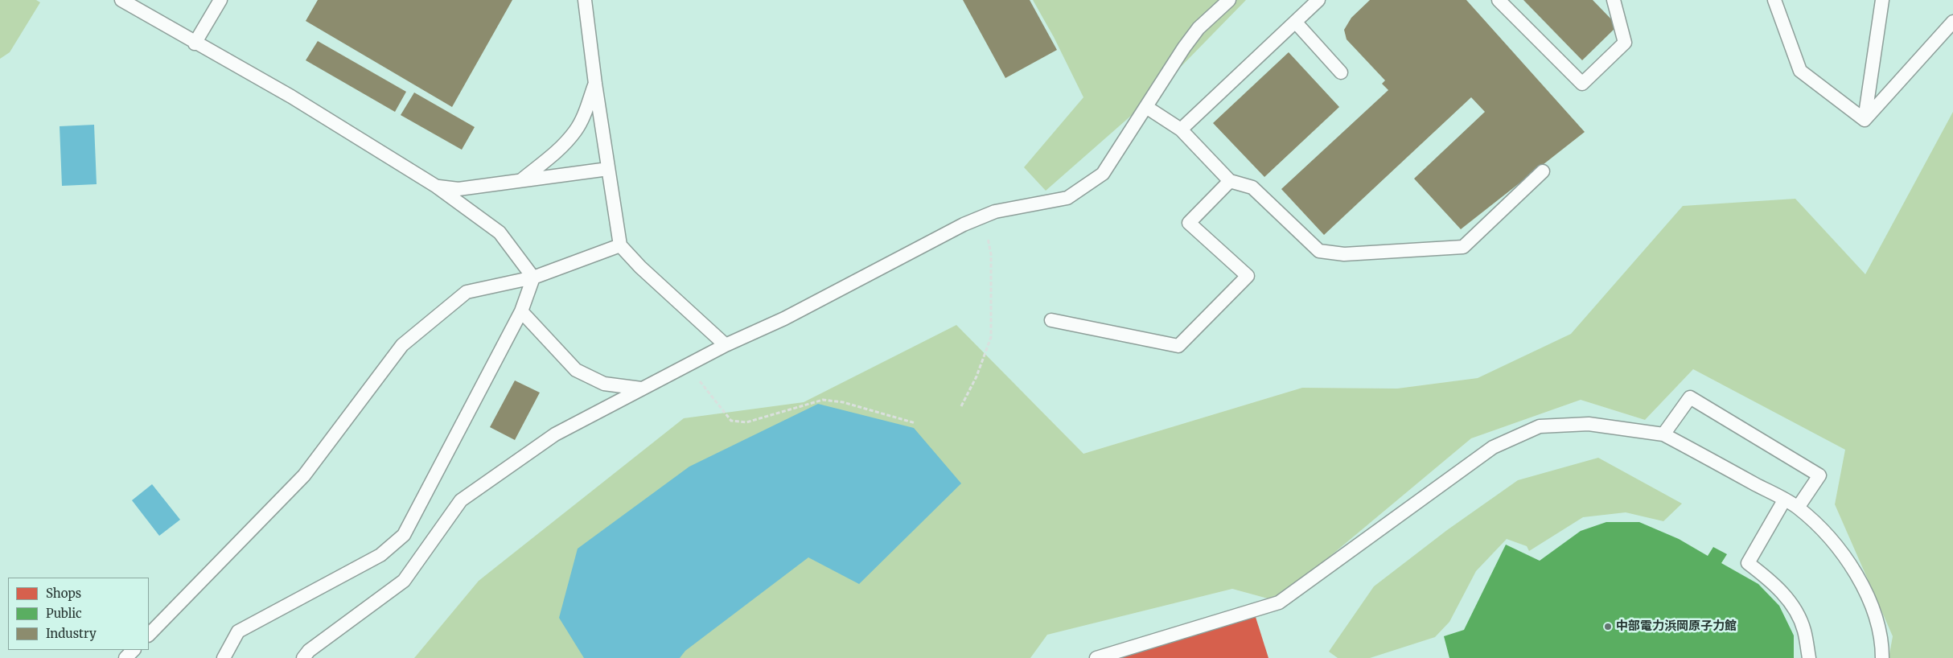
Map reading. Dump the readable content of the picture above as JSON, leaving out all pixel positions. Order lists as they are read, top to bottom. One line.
{"places":["中部電力浜岡原子力館"],"legend":["Shops","Public","Industry"]}
